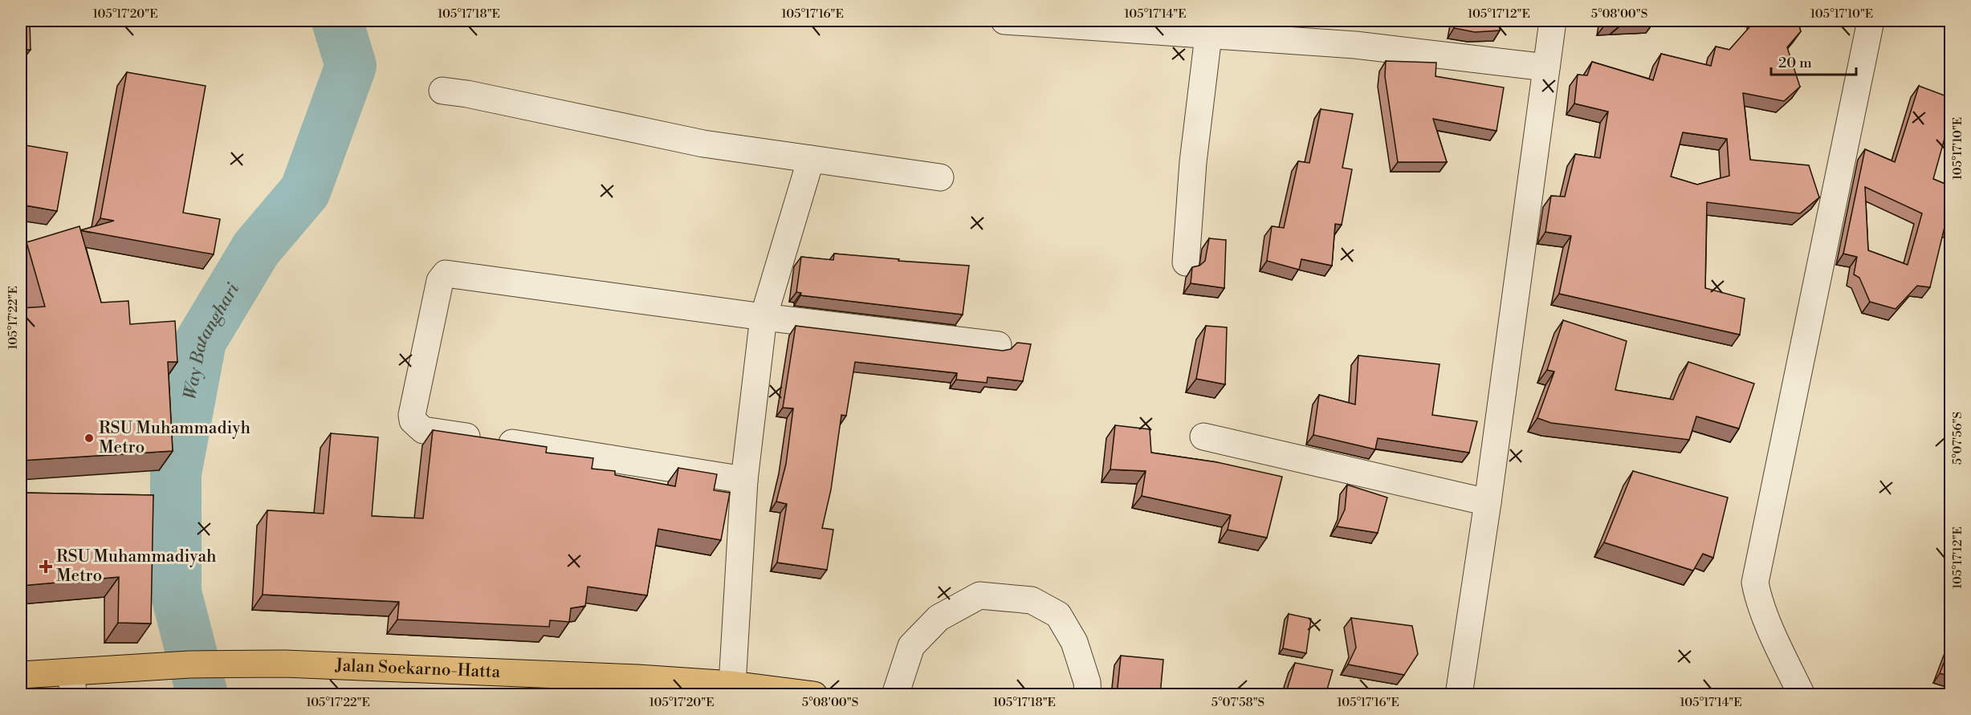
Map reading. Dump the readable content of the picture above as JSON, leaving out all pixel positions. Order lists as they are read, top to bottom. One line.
{"streets":{"main road":["Jalan Soekarno-Hatta"]},"water":["Way Batanghari"],"places":{"other":["RSU Muhammadiyh Metro"],"health":["RSU Muhammadiyah Metro"]},"scale_bar":"20 m","coordinates":["105°17'20\"E","105°17'18\"E","105°17'16\"E","105°17'14\"E","105°17'12\"E","5°08'00\"S","105°17'10\"E","105°17'22\"E","5°07'56\"S","5°07'58\"S"]}
